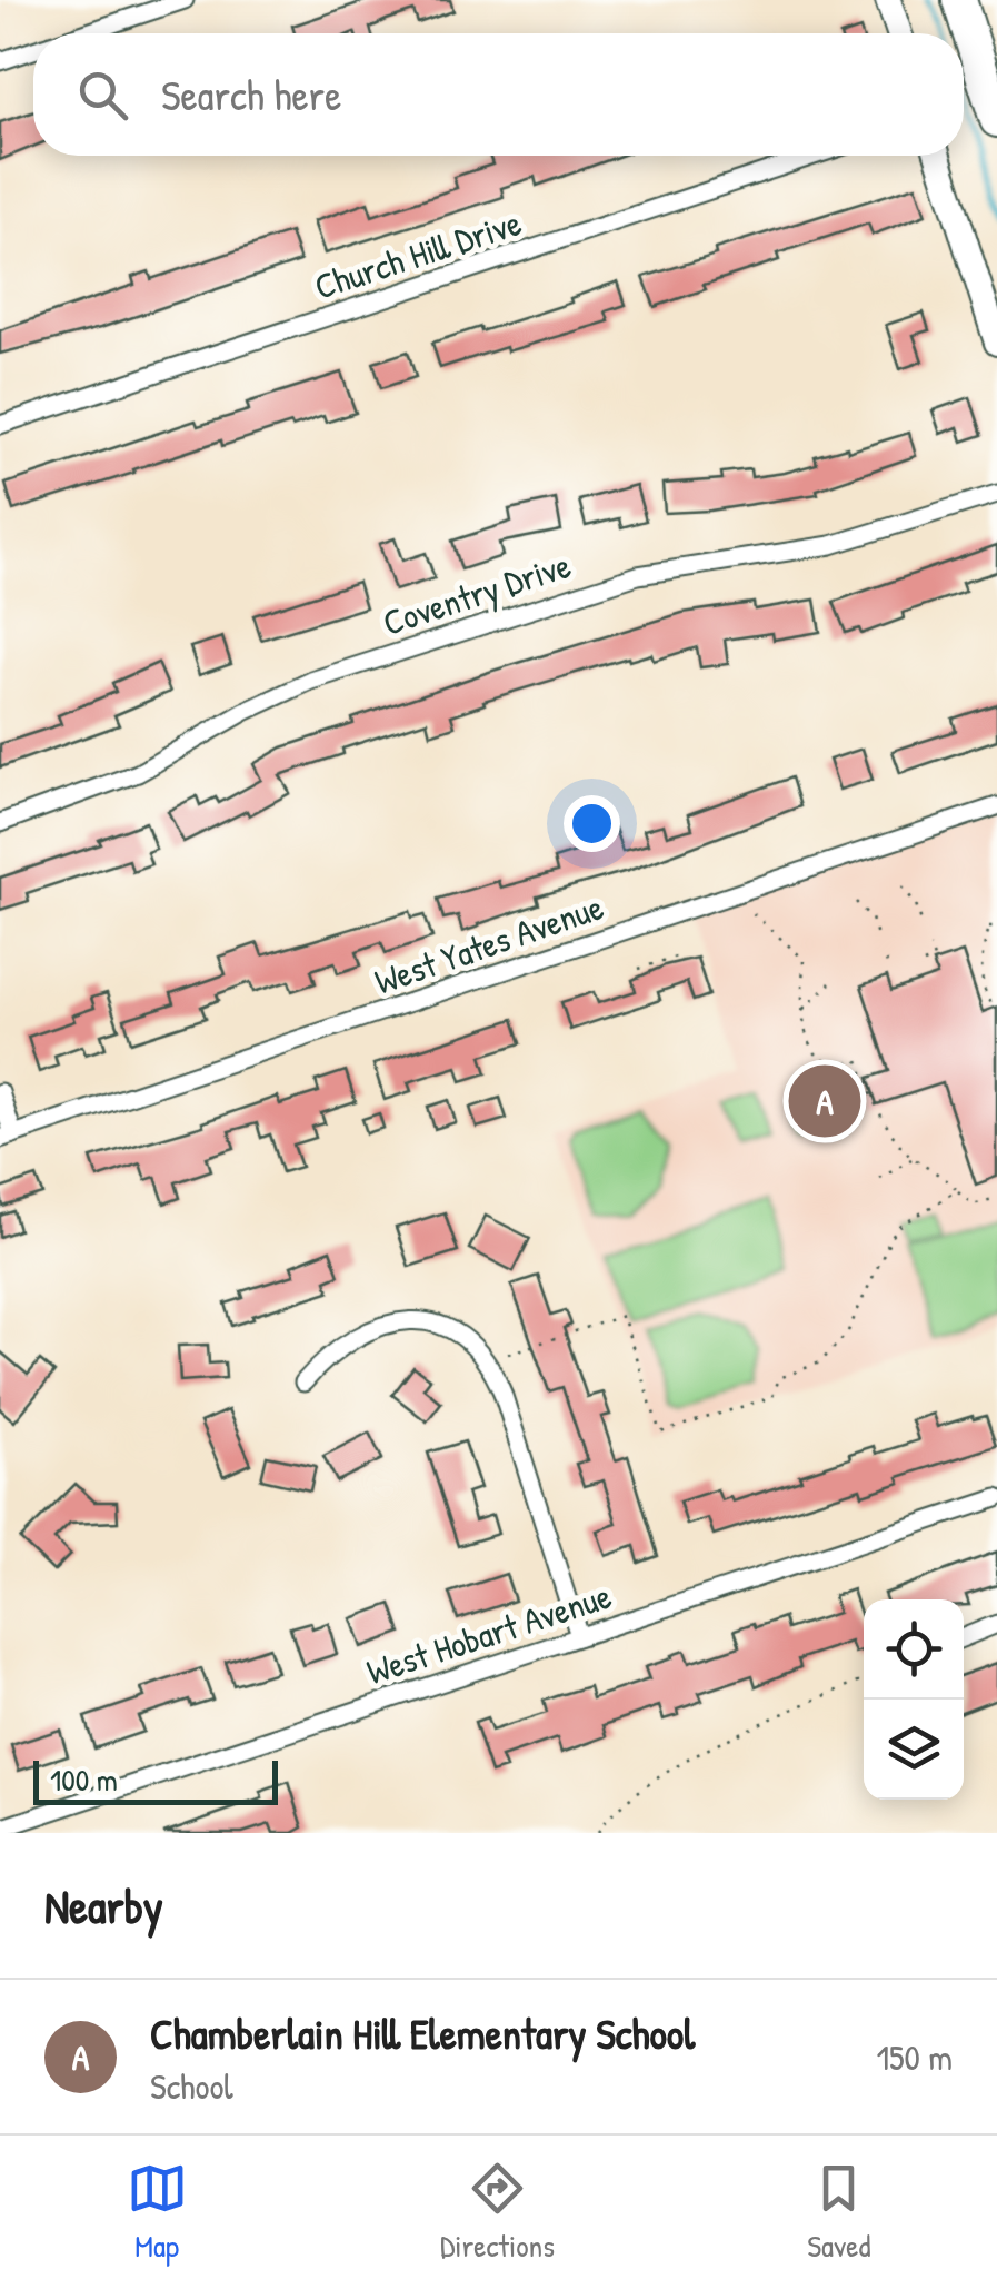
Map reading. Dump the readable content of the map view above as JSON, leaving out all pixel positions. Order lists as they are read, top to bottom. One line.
{"streets":{"street":["Church Hill Drive","Coventry Drive","West Yates Avenue","West Hobart Avenue"]},"scale_bar":"100 m","page":{"search":"Search here","pins":"A","scale":"100 m","heading":"Nearby","list":[{"mark":"A","name":"Chamberlain Hill Elementary School","note":"School","value":"150 m"}],"nav":["Map","Directions","Saved"]}}
